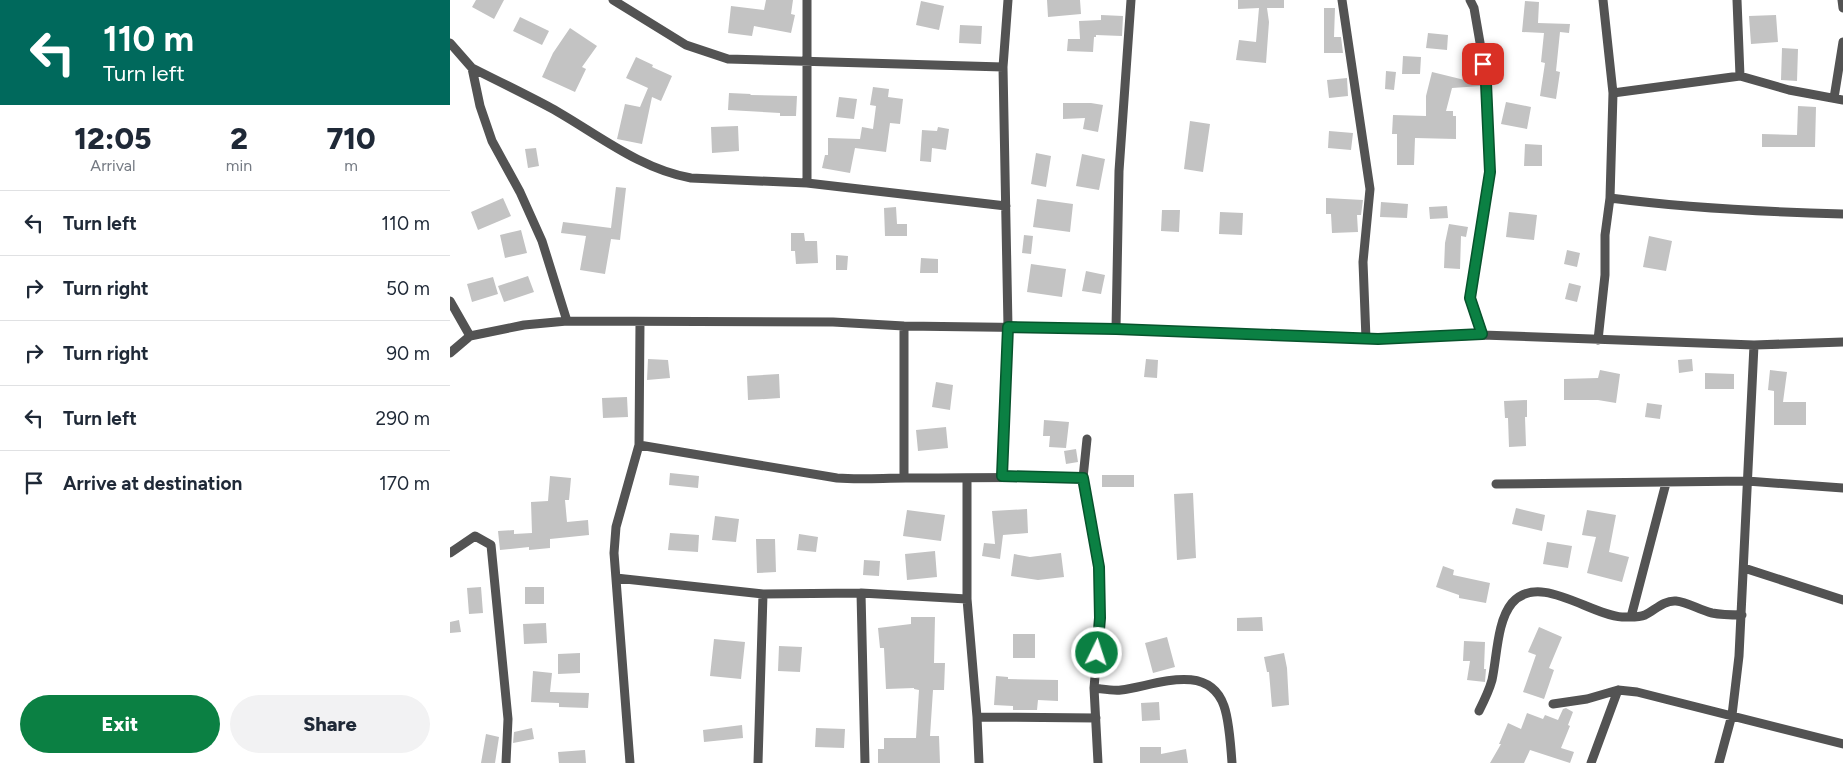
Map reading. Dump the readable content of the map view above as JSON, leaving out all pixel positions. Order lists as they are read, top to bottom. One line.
{"page":{"turn":["110 m","Turn left"],"eta":["12:05","Arrival","2","min","710","m"],"list":[{"name":"Turn left","value":"110 m"},{"name":"Turn right","value":"50 m"},{"name":"Turn right","value":"90 m"},{"name":"Turn left","value":"290 m"},{"name":"Arrive at destination","value":"170 m"}],"buttons":["Exit","Share"]}}
